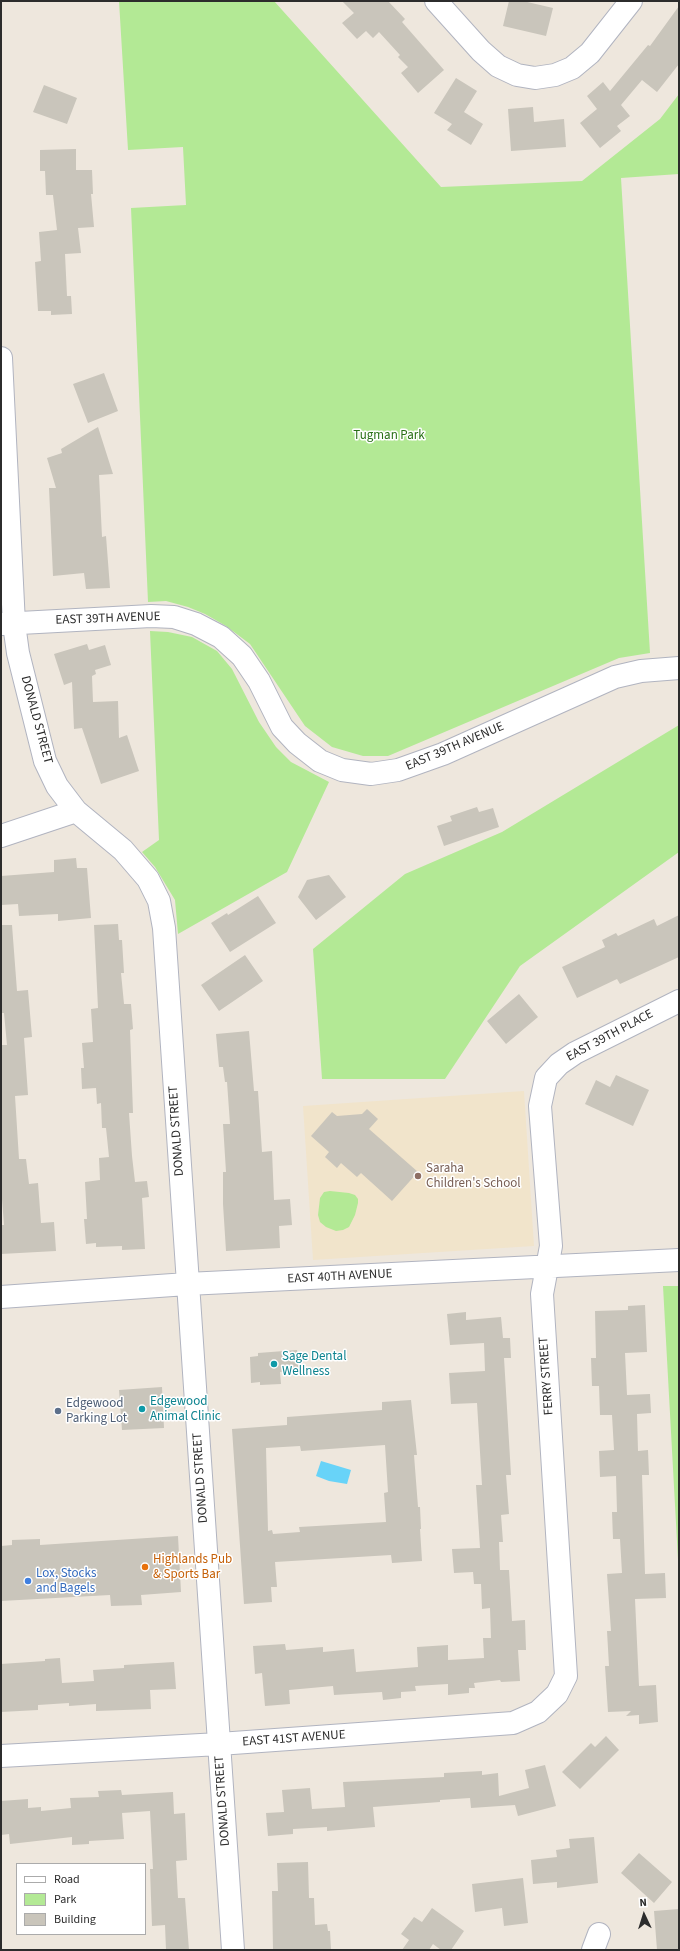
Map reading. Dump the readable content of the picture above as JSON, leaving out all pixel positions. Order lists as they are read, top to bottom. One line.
{"streets":{"street":["EAST 39TH AVENUE","DONALD STREET","EAST 39TH PLACE","EAST 40TH AVENUE","FERRY STREET","EAST 41ST AVENUE"]},"crossings":[["EAST 39TH AVENUE","DONALD STREET"],["DONALD STREET","EAST 40TH AVENUE"],["DONALD STREET","EAST 41ST AVENUE"],["EAST 39TH PLACE","FERRY STREET"],["EAST 40TH AVENUE","FERRY STREET"],["FERRY STREET","EAST 41ST AVENUE"]],"parks":["Tugman Park"],"places":["Saraha Children's School","Sage Dental Wellness","Edgewood Animal Clinic","Edgewood Parking Lot","Highlands Pub & Sports Bar","Lox, Stocks and Bagels"],"legend":["Road","Park","Building"],"north":"top"}
